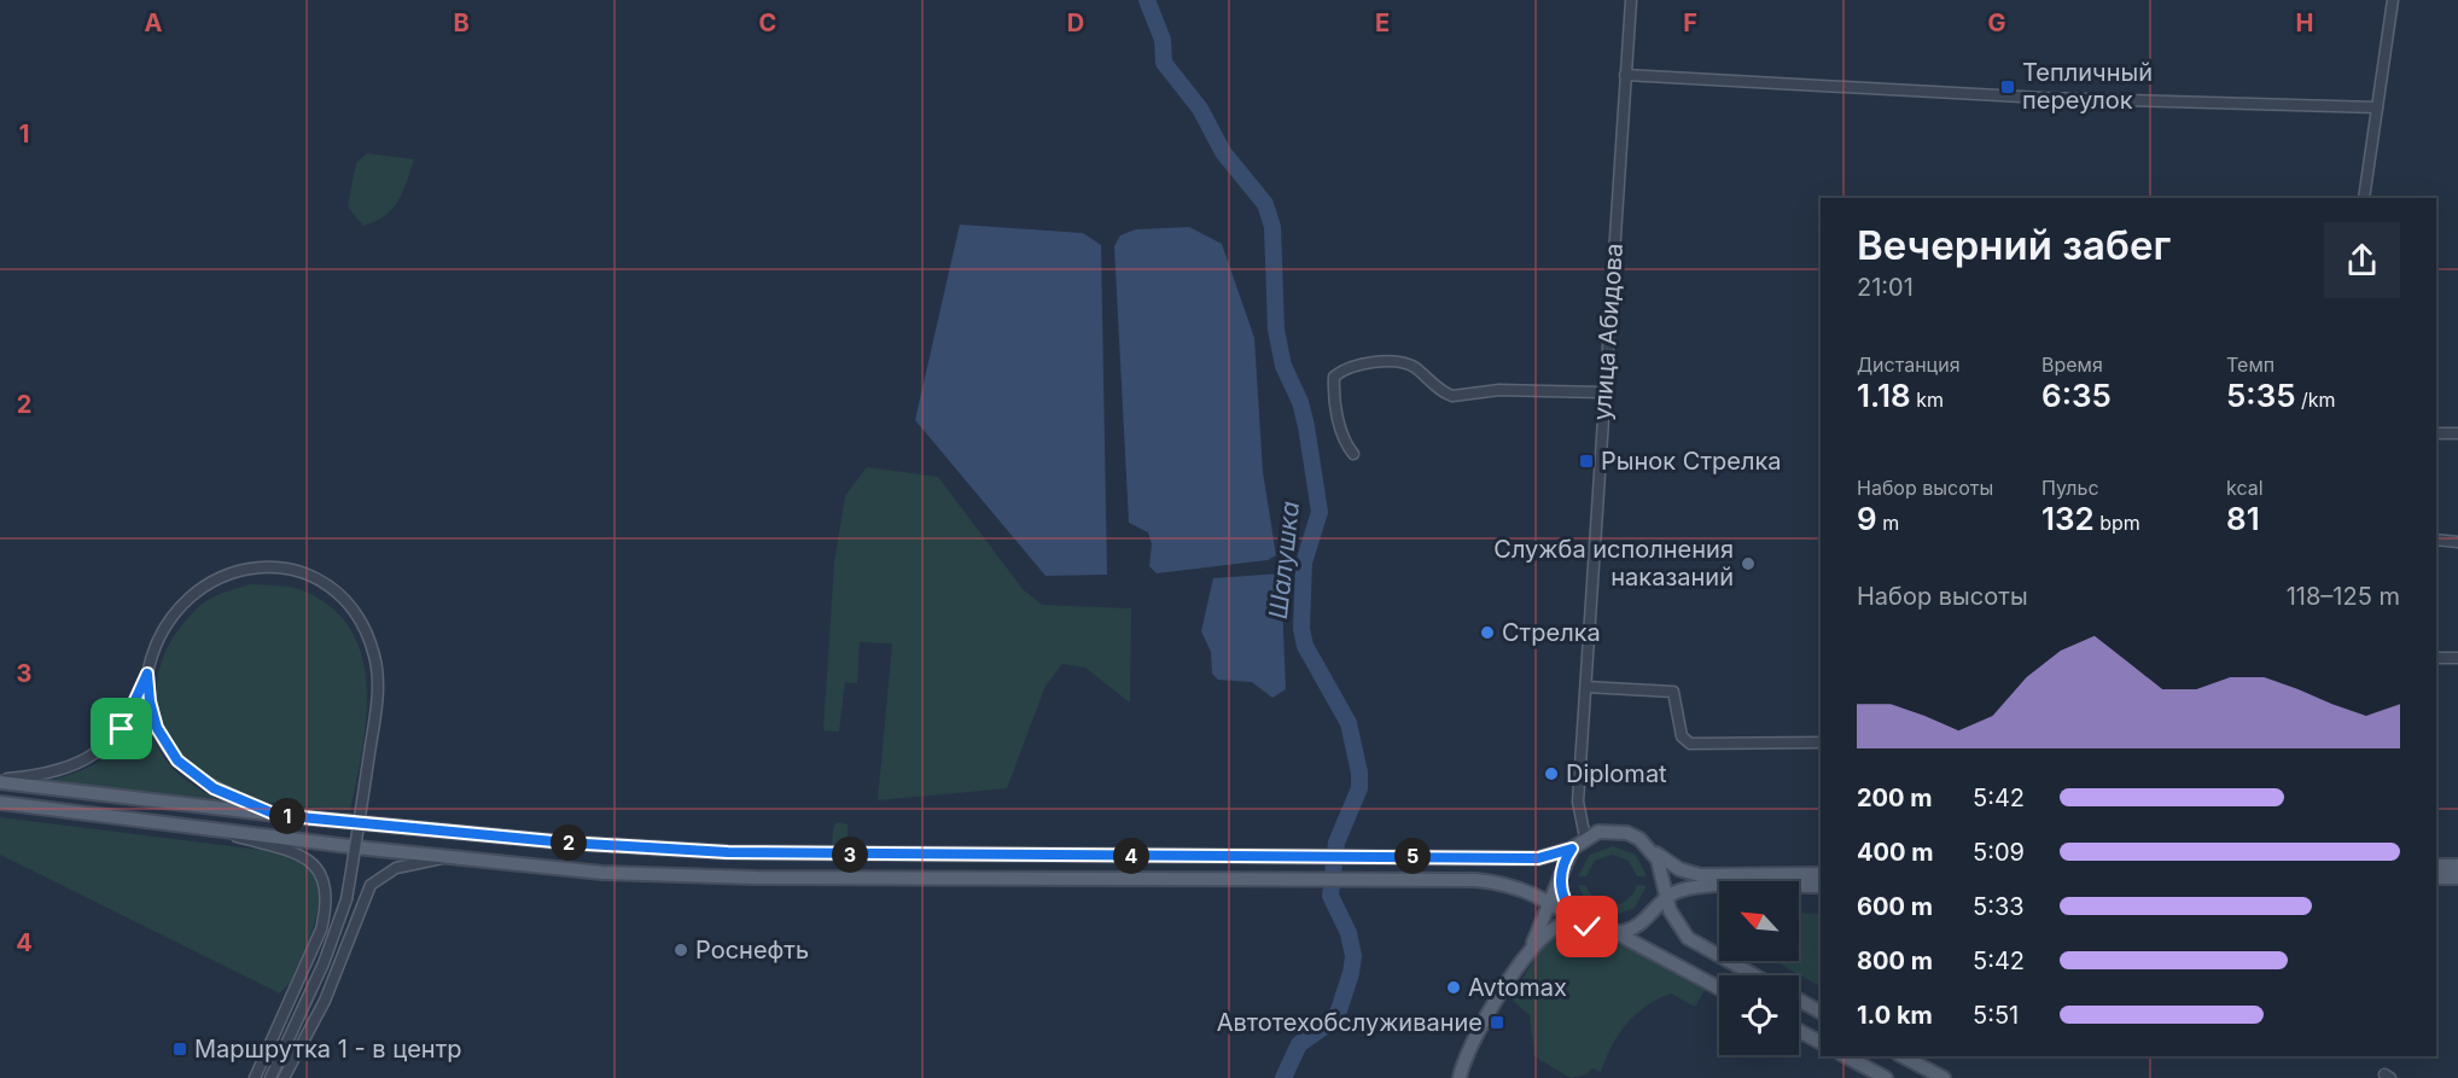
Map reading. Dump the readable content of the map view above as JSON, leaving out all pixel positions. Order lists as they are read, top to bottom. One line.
{"streets":{"street":["улица Абидова"]},"water":["Шалушка"],"places":{"transit":["Тепличный переулок","Рынок Стрелка","Автотехобслуживание","Маршрутка 1 - в центр"],"other":["Служба исполнения наказаний","Стрелка","Diplomat","Роснефть","Avtomax"]},"north":"top left","page":{"heading":["Вечерний забег","21:01"],"stats":[["Дистанция","1.18 km"],["Время","6:35"],["Темп","5:35 /km"],["Набор высоты","9 m"],["Пульс","132 bpm"],["kcal","81"]],"chart":["Набор высоты","118–125 m"],"list":[{"name":"200 m","note":"5:42"},{"name":"400 m","note":"5:09"},{"name":"600 m","note":"5:33"},{"name":"800 m","note":"5:42"},{"name":"1.0 km","note":"5:51"}],"pins":["1","2","3","4","5"]},"grid":{"columns":["A","B","C","D","E","F","G","H"],"rows":["1","2","3","4"]}}
